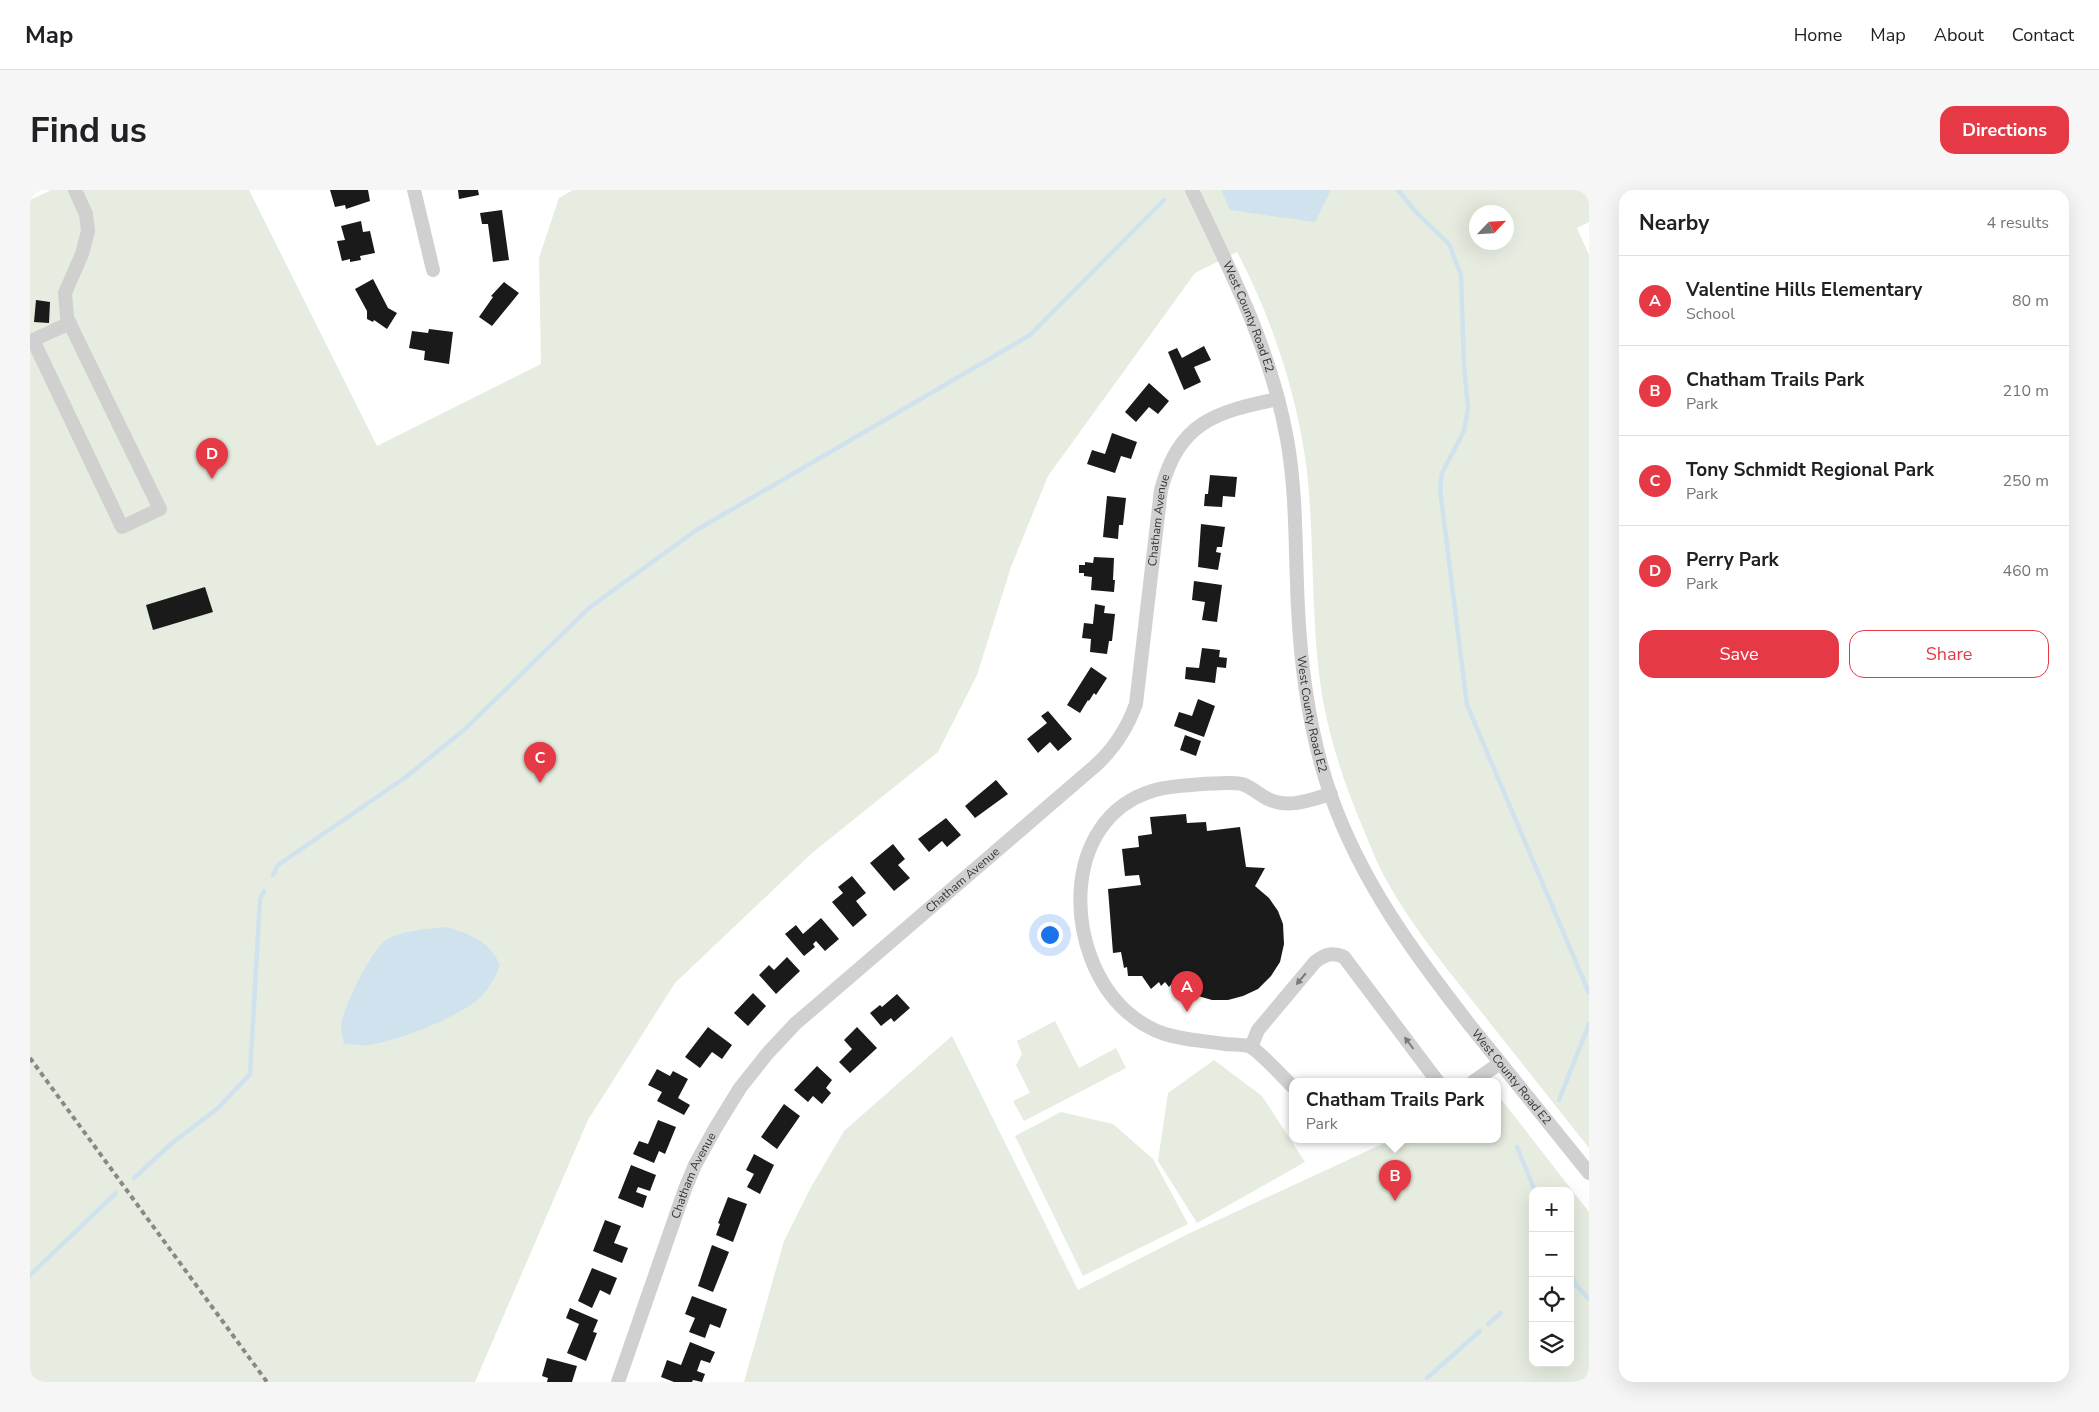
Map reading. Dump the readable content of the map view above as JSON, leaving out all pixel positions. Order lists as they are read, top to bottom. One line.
{"streets":{"street":["West County Road E2","Chatham Avenue"]},"crossings":[["West County Road E2","Chatham Avenue"]],"north":"top right","page":{"header":"Map","nav":["Home","Map","About","Contact"],"buttons":["Directions",["Save","Share"]],"title":"Find us","heading":["Nearby","4 results"],"list":[{"mark":"A","name":"Valentine Hills Elementary","note":"School","value":"80 m"},{"mark":"B","name":"Chatham Trails Park","note":"Park","value":"210 m"},{"mark":"C","name":"Tony Schmidt Regional Park","note":"Park","value":"250 m"},{"mark":"D","name":"Perry Park","note":"Park","value":"460 m"}],"pins":["D","C","A","B"],"popup":["Chatham Trails Park","Park"],"map_buttons":["+","−"]}}
